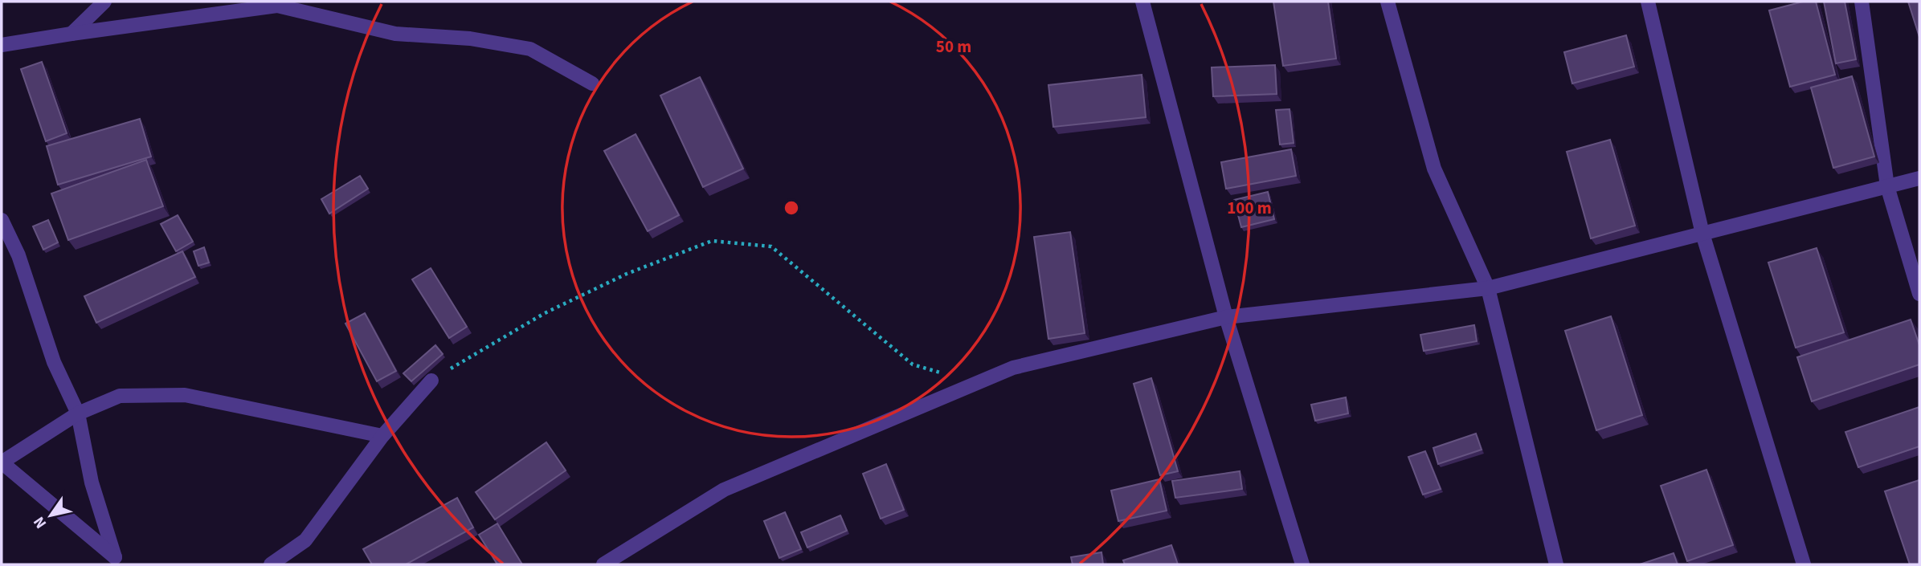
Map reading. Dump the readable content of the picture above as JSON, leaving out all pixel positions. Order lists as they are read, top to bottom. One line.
{"north":"bottom left","rings":["50 m","100 m"]}
